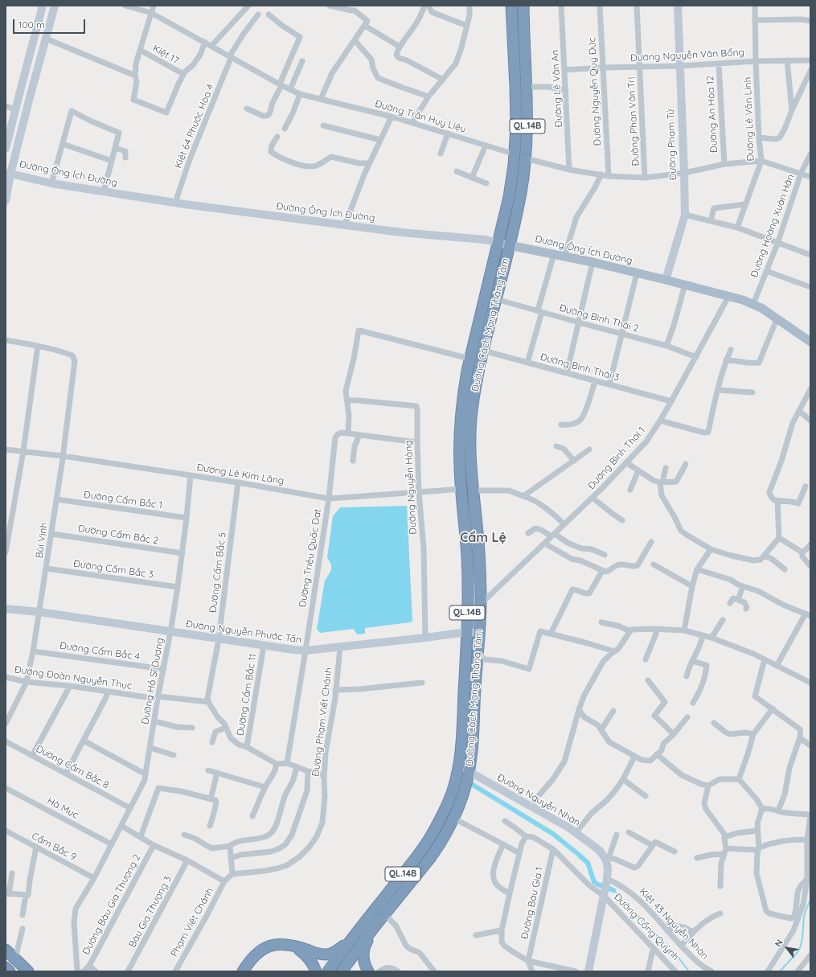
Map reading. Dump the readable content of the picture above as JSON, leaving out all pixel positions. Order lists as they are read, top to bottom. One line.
{"streets":{"highway":["QL.14B","Đường Cách Mạng Tháng Tám"],"main road":["Đường Ông Ích Đường"],"street":["Kiệt 17","Đường Nguyễn Văn Bổng","Đường Lê Văn An","Đường Nguyễn Quý Đức","Đường An Hòa 12","Đường Trần Huy Liệu","Đường Lê Văn Linh","Đường Phan Văn Trị","Kiệt 64 Phước Hòa 4","Đường Phạm Tứ","Đường Hoàng Xuân Hãn","Đường Bình Thái 2","Đường Bình Thái 3","Đường Bình Thái 1","Đường Lê Kim Lăng","Đường Nguyễn Hàng","Đường Cẩm Bắc 1","Đường Cẩm Bắc 2","Bùi Vịnh","Đường Triệu Quốc Đạt","Đường Cẩm Bắc 3","Đường Cẩm Bắc 5","Đường Nguyễn Phước Tấn","Đường Cẩm Bắc 4","Đường Đoàn Nguyễn Thục","Đường Hồ Sĩ Dương","Đường Cẩm Bắc 11","Đường Phạm Viết Chánh","Đường Cẩm Bắc 8","Đường Nguyễn Nhàn","Hà Mục","Cẩm Bắc 9","Đường Bàu Gia 1","Đường Bàu Gia Thượng 2","Bàu Gia Thượng 3","Phạm Viết Chánh","Kiệt 43 Nguyễn Nhàn","Đường Cống Quỳnh"]},"crossings":[["Đường Nguyễn Văn Bổng","Đường Lê Văn An"],["Đường Nguyễn Văn Bổng","Đường Nguyễn Quý Đức"],["Đường Nguyễn Văn Bổng","Đường An Hòa 12"],["Đường Nguyễn Văn Bổng","Đường Lê Văn Linh"],["Đường Nguyễn Văn Bổng","Đường Phan Văn Trị"],["Đường Nguyễn Văn Bổng","Đường Phạm Tứ"],["Đường Trần Huy Liệu","Kiệt 64 Phước Hòa 4"],["Đường Trần Huy Liệu","Đường Cách Mạng Tháng Tám"],["Kiệt 64 Phước Hòa 4","Đường Ông Ích Đường"],["Đường Phạm Tứ","Đường Ông Ích Đường"],["Đường Ông Ích Đường","Đường Hoàng Xuân Hãn"],["Đường Ông Ích Đường","Đường Bình Thái 2"],["Đường Ông Ích Đường","Đường Cách Mạng Tháng Tám"],["Đường Ông Ích Đường","Đường Bình Thái 3"],["Đường Ông Ích Đường","Đường Bình Thái 1"],["Đường Bình Thái 2","Đường Cách Mạng Tháng Tám"],["Đường Bình Thái 2","Đường Bình Thái 1"],["Đường Cách Mạng Tháng Tám","Đường Bình Thái 3"],["Đường Cách Mạng Tháng Tám","Đường Bình Thái 1"],["Đường Cách Mạng Tháng Tám","Đường Lê Kim Lăng"],["Đường Cách Mạng Tháng Tám","Đường Nguyễn Phước Tấn"],["Đường Cách Mạng Tháng Tám","Đường Nguyễn Nhàn"],["Đường Bình Thái 3","Đường Bình Thái 1"],["Đường Bình Thái 1","Đường Lê Kim Lăng"],["Đường Lê Kim Lăng","Đường Nguyễn Hàng"],["Đường Lê Kim Lăng","Bùi Vịnh"],["Đường Lê Kim Lăng","Đường Triệu Quốc Đạt"],["Đường Lê Kim Lăng","Đường Cẩm Bắc 5"],["Đường Lê Kim Lăng","Đường Hồ Sĩ Dương"],["Đường Nguyễn Hàng","Đường Triệu Quốc Đạt"],["Đường Nguyễn Hàng","Đường Nguyễn Phước Tấn"],["Đường Cẩm Bắc 1","Bùi Vịnh"],["Đường Cẩm Bắc 1","Đường Hồ Sĩ Dương"],["Đường Cẩm Bắc 2","Bùi Vịnh"],["Đường Cẩm Bắc 2","Đường Hồ Sĩ Dương"],["Bùi Vịnh","Đường Cẩm Bắc 3"],["Bùi Vịnh","Đường Nguyễn Phước Tấn"],["Bùi Vịnh","Đường Cẩm Bắc 4"],["Bùi Vịnh","Đường Đoàn Nguyễn Thục"],["Đường Triệu Quốc Đạt","Đường Nguyễn Phước Tấn"],["Đường Cẩm Bắc 3","Đường Hồ Sĩ Dương"],["Đường Cẩm Bắc 5","Đường Nguyễn Phước Tấn"],["Đường Cẩm Bắc 5","Đường Đoàn Nguyễn Thục"],["Đường Nguyễn Phước Tấn","Đường Hồ Sĩ Dương"],["Đường Nguyễn Phước Tấn","Đường Cẩm Bắc 11"],["Đường Nguyễn Phước Tấn","Đường Phạm Viết Chánh"],["Đường Cẩm Bắc 4","Đường Hồ Sĩ Dương"],["Đường Đoàn Nguyễn Thục","Đường Hồ Sĩ Dương"],["Đường Hồ Sĩ Dương","Đường Cẩm Bắc 8"],["Đường Hồ Sĩ Dương","Hà Mục"],["Đường Hồ Sĩ Dương","Cẩm Bắc 9"],["Đường Bàu Gia 1","Đường Cống Quỳnh"]],"districts":["Cẩm Lệ"],"scale_bar":"100 m","north":"top left"}
